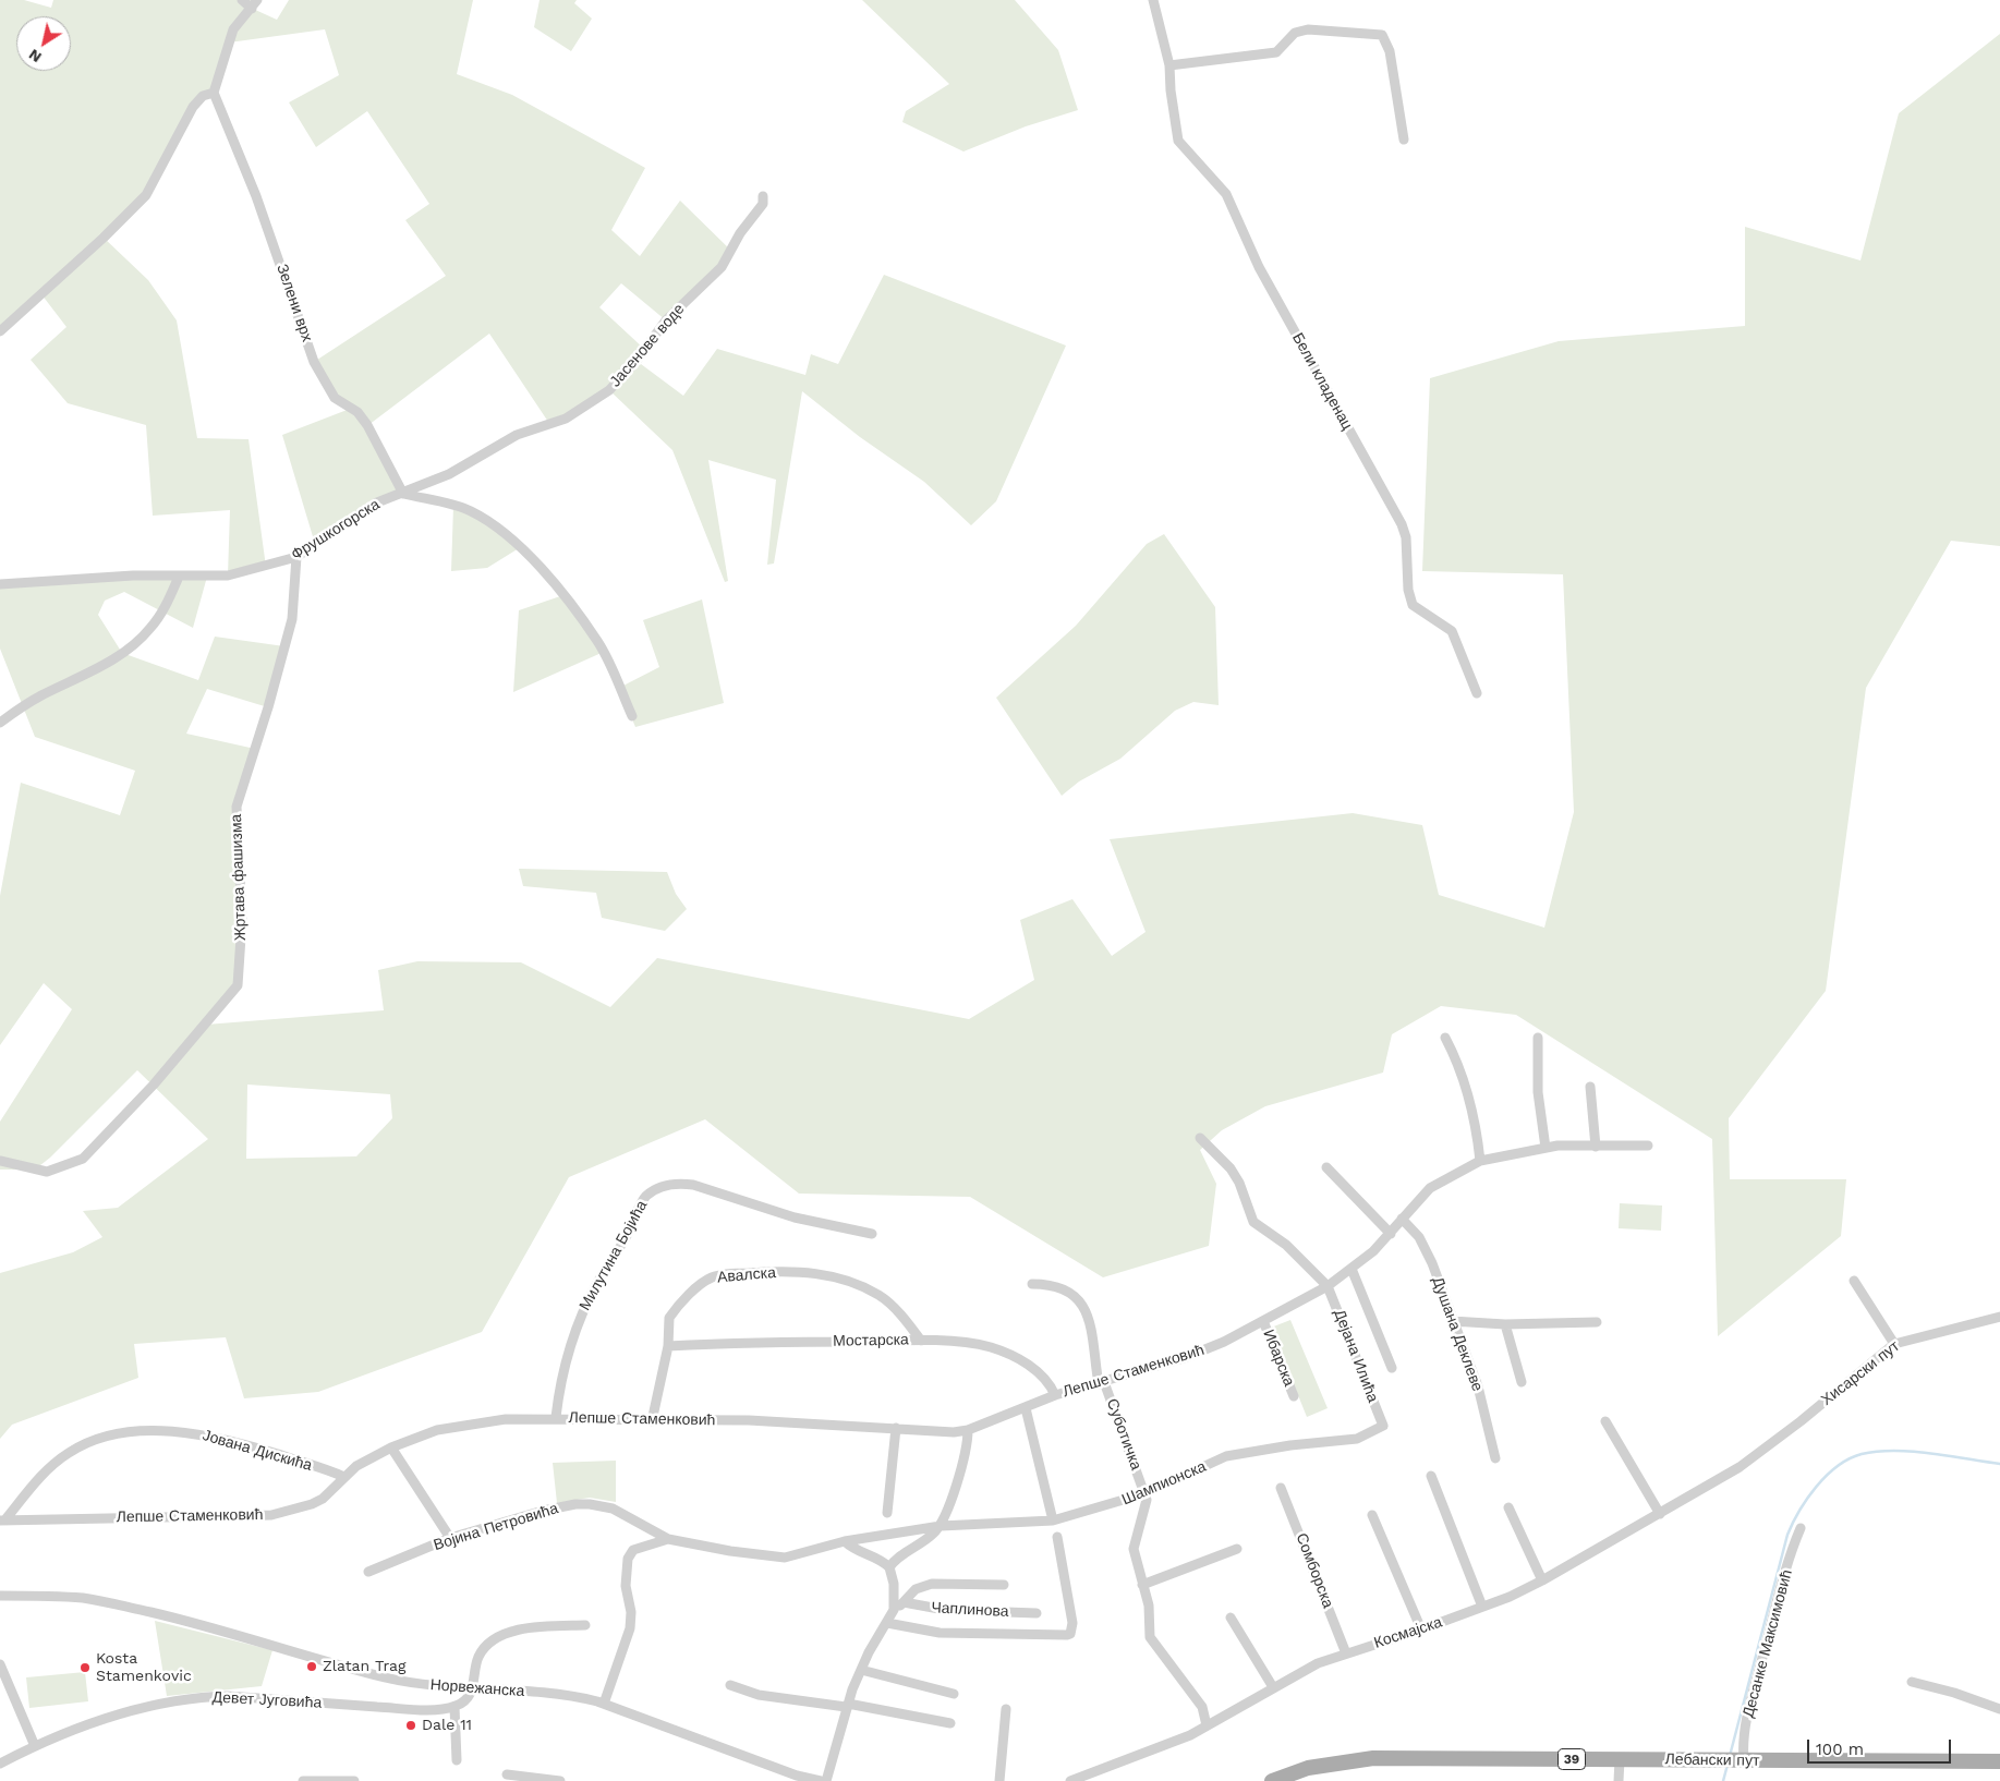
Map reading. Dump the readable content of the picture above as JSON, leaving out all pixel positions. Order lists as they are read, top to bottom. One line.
{"streets":{"main road":["39","Лебански пут"],"street":["Зелени врх","Јасенове воде","Бели кладенац","Фрушкогорска","Жртава фашизма","Милутина Бојића","Авалска","Душана Деклеве","Мостарска","Дејана Илића","Ибарска","Лепше Стаменковић","Хисарски пут","Суботичка","Јована Дискића","Шампионска","Војина Петровића","Сомборска","Чаплинова","Космајска","Десанке Максимовић","Норвежанска","Девет Југовића"]},"crossings":[["Зелени врх","Јасенове воде"],["Зелени врх","Фрушкогорска"],["Јасенове воде","Фрушкогорска"],["Фрушкогорска","Жртава фашизма"],["Милутина Бојића","Лепше Стаменковић"],["Авалска","Мостарска"],["Авалска","Лепше Стаменковић"],["Душана Деклеве","Лепше Стаменковић"],["Мостарска","Лепше Стаменковић"],["Дејана Илића","Лепше Стаменковић"],["Дејана Илића","Шампионска"],["Ибарска","Лепше Стаменковић"],["Лепше Стаменковић","Суботичка"],["Лепше Стаменковић","Јована Дискића"],["Хисарски пут","Космајска"],["Суботичка","Шампионска"],["Суботичка","Космајска"],["Шампионска","Војина Петровића"],["Сомборска","Космајска"],["Десанке Максимовић","Лебански пут"]],"places":["Zlatan Trag","Kosta Stamenkovic","Dale 11"],"scale_bar":"100 m","north":"bottom left"}
